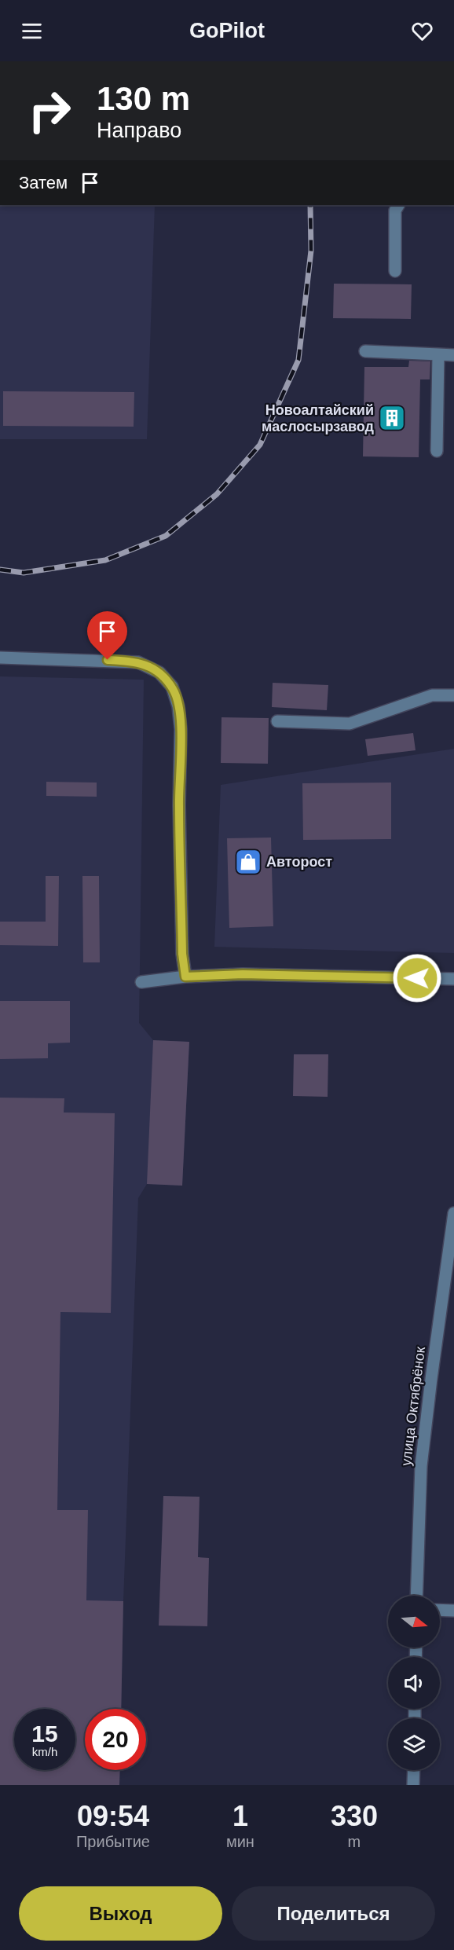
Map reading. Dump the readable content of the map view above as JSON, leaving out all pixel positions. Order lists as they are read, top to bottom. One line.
{"streets":{"street":["улица Октябрёнок"]},"places":{"building":["Новоалтайский маслосырзавод"],"shop":["Авторост"]},"north":"right","page":{"header":"GoPilot","turn":["130 m","Направо"],"then":"Затем","speed":"15 km/h","limit":"20","eta":["09:54","Прибытие","1","мин","330","m"],"buttons":["Выход","Поделиться"]}}
